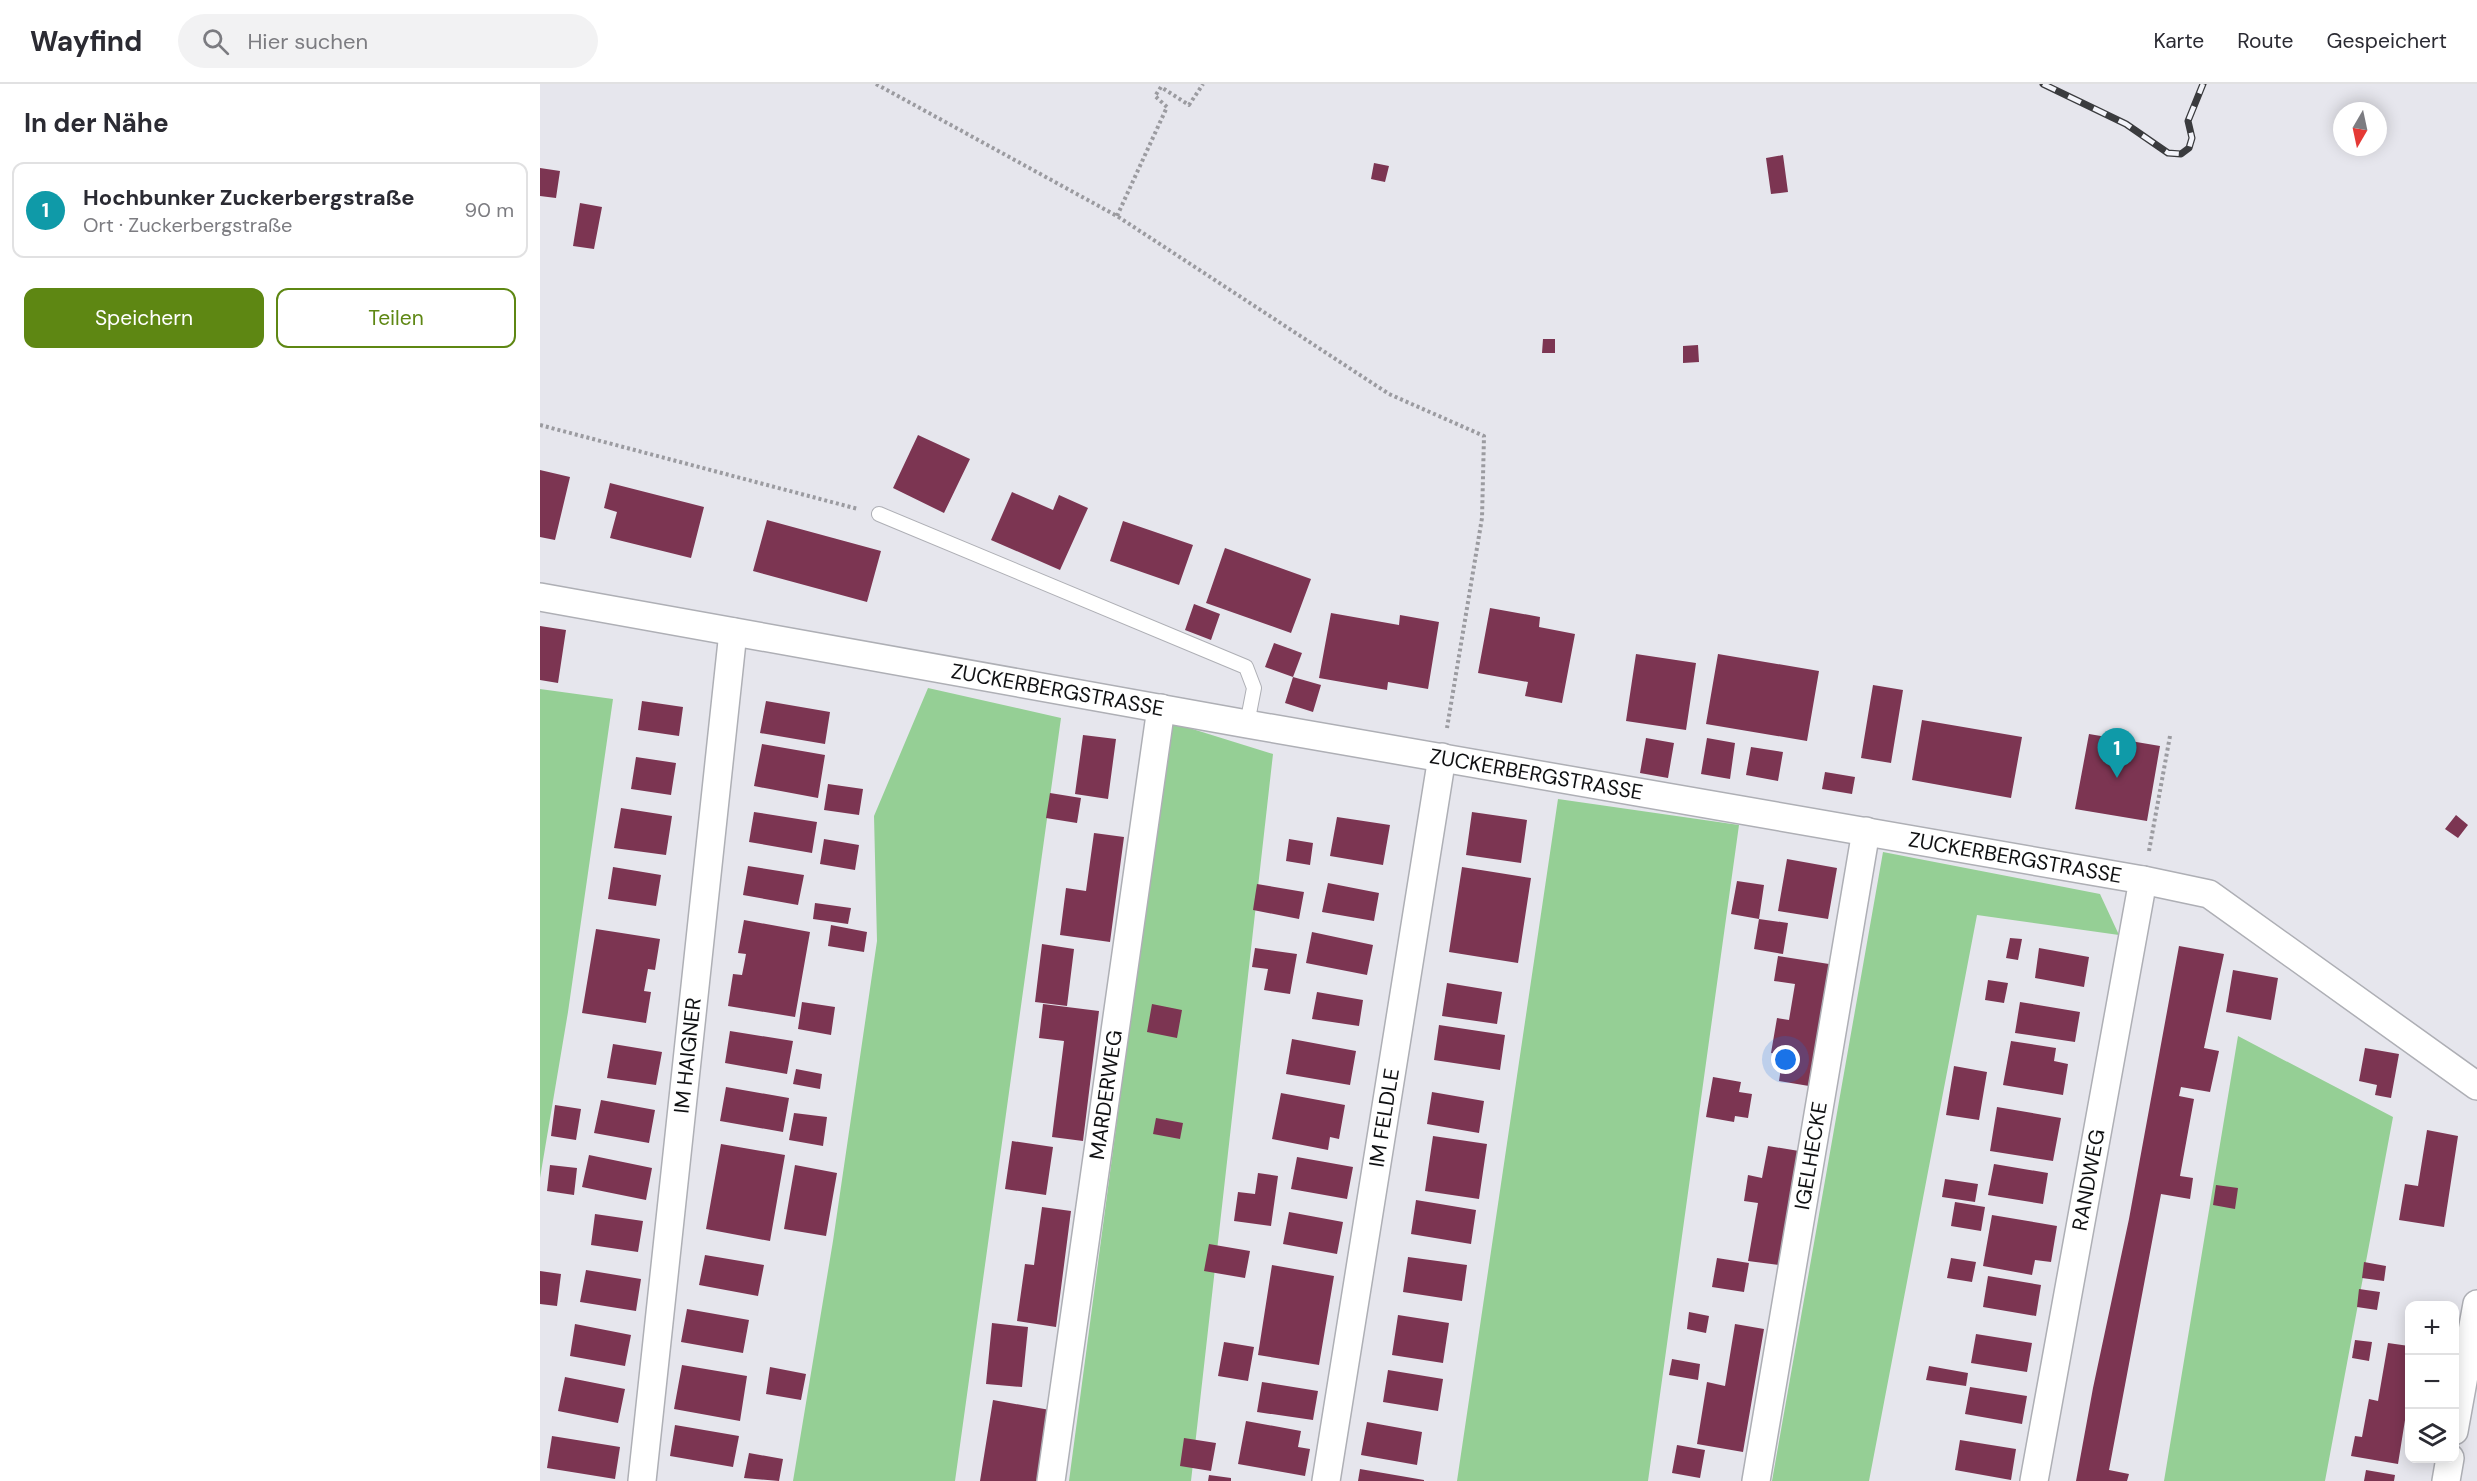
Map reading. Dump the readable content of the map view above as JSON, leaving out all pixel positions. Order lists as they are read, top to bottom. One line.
{"streets":{"street":["ZUCKERBERGSTRASSE","IM HAIGNER","MARDERWEG","IM FELDLE","IGELHECKE","RANDWEG"]},"crossings":[["ZUCKERBERGSTRASSE","IM HAIGNER"],["ZUCKERBERGSTRASSE","MARDERWEG"],["ZUCKERBERGSTRASSE","IM FELDLE"],["ZUCKERBERGSTRASSE","IGELHECKE"],["ZUCKERBERGSTRASSE","RANDWEG"]],"north":"bottom","page":{"header":"Wayfind","search":"Hier suchen","nav":["Karte","Route","Gespeichert"],"heading":"In der Nähe","list":[{"mark":"1","name":"Hochbunker Zuckerbergstraße","note":"Ort · Zuckerbergstraße","value":"90 m"}],"buttons":["Speichern","Teilen"],"pins":"1","map_buttons":["+","−"]}}
